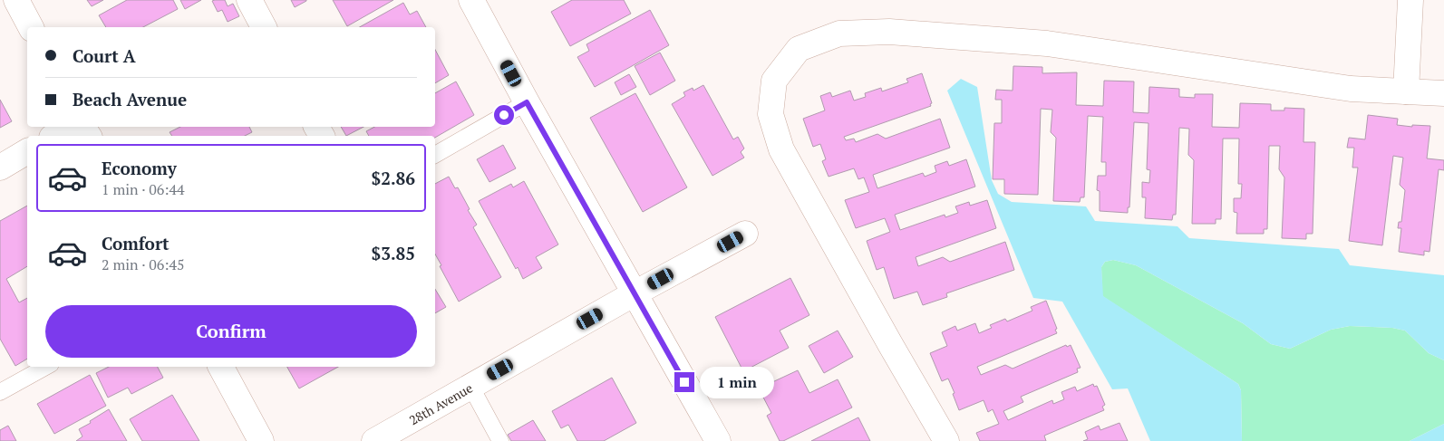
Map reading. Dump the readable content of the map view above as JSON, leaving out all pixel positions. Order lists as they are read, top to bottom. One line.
{"streets":{"street":["28th Avenue"]},"page":{"banner":["Court A","Beach Avenue"],"list":[{"name":"Economy","note":"1 min · 06:44","value":"$2.86"},{"name":"Comfort","note":"2 min · 06:45","value":"$3.85"}],"buttons":"Confirm","bubble":"1 min"}}
